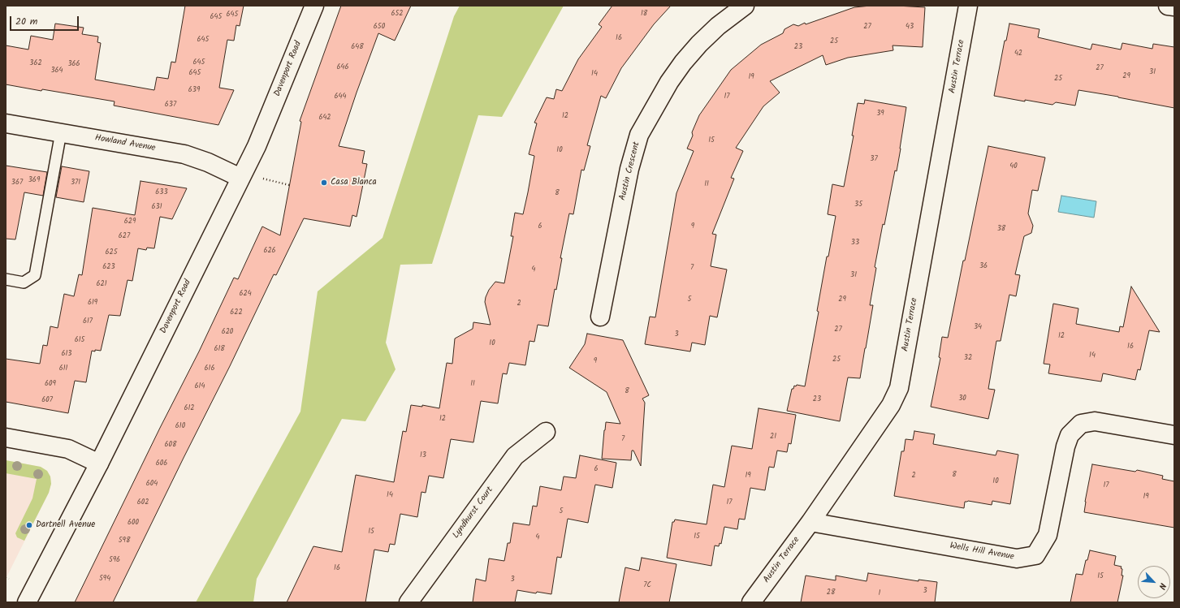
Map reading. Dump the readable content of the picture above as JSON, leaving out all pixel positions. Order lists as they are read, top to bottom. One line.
{"streets":{"street":["Austin Terrace","Davenport Road","Howland Avenue","Austin Crescent","Lyndhurst Court","Wells Hill Avenue"]},"crossings":[["Austin Terrace","Wells Hill Avenue"],["Davenport Road","Howland Avenue"]],"places":["Casa Blanca","Dartnell Avenue"],"house_numbers":["652","18","645","645","650","27","43","16","645","25","648","23","42","645","362","366","646","27","364","31","645","14","29","19","25","639","644","17","637","39","12","642","15","10","37","40","369","367","371","11","633","8","35","631","629","6","9","38","627","33","626","625","36","623","7","4","31","621","624","5","29","619","2","622","617","34","27","620","3","12","615","10","16","618","613","14","32","25","9","611","616","609","11","614","8","30","23","607","612","12","610","21","7","608","13","606","6","8","19","2","10","604","17","14","19","602","17","5","600","15","15","4","598","596","16","15","594","3","7C","3","28","1"],"scale_bar":"20 m","north":"bottom right"}
